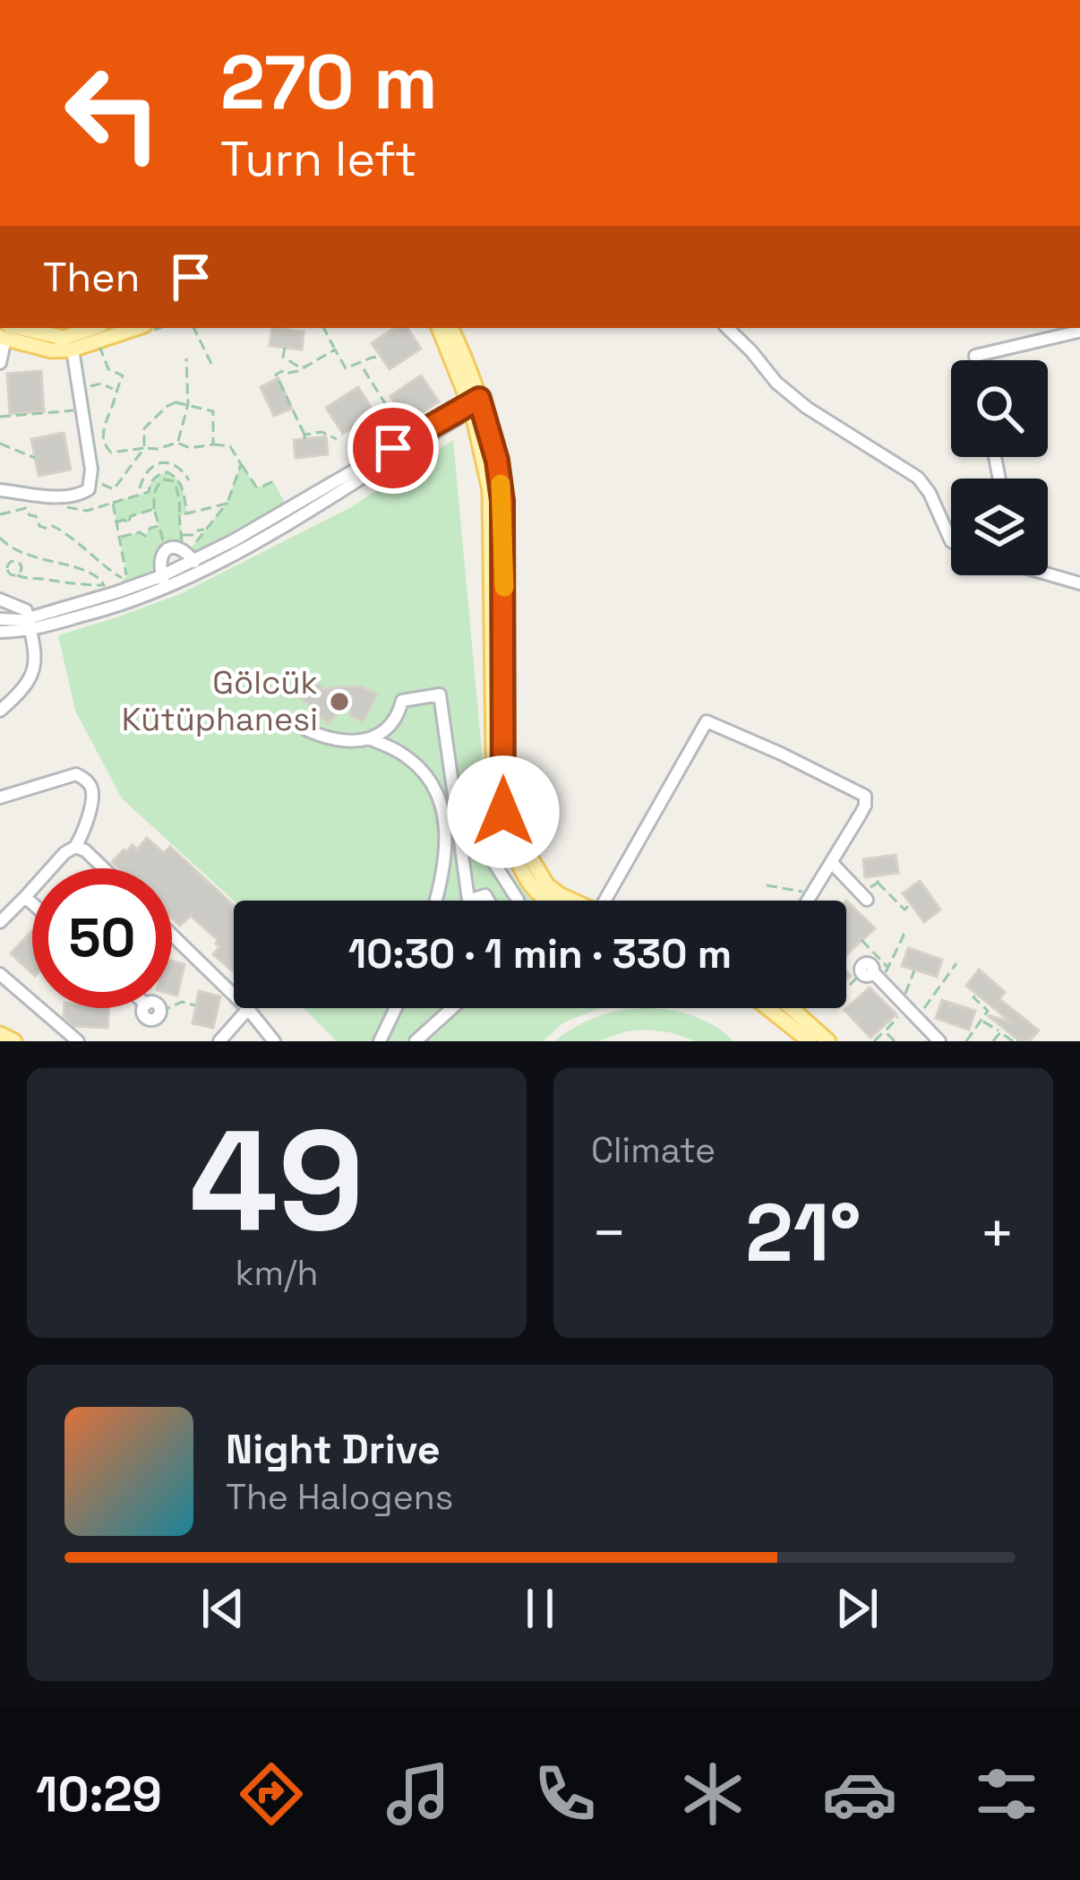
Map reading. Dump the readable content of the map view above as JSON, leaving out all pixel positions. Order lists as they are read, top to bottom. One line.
{"places":["Gölcük Kütüphanesi"],"page":{"turn":["270 m","Turn left"],"then":"Then","limit":"50","trip":"10:30 · 1 min · 330 m","tile":[["49","km/h"],"Climate"],"heat":["−","21°","+"],"song":["Night Drive","The Halogens"],"tabs":"10:29"}}
